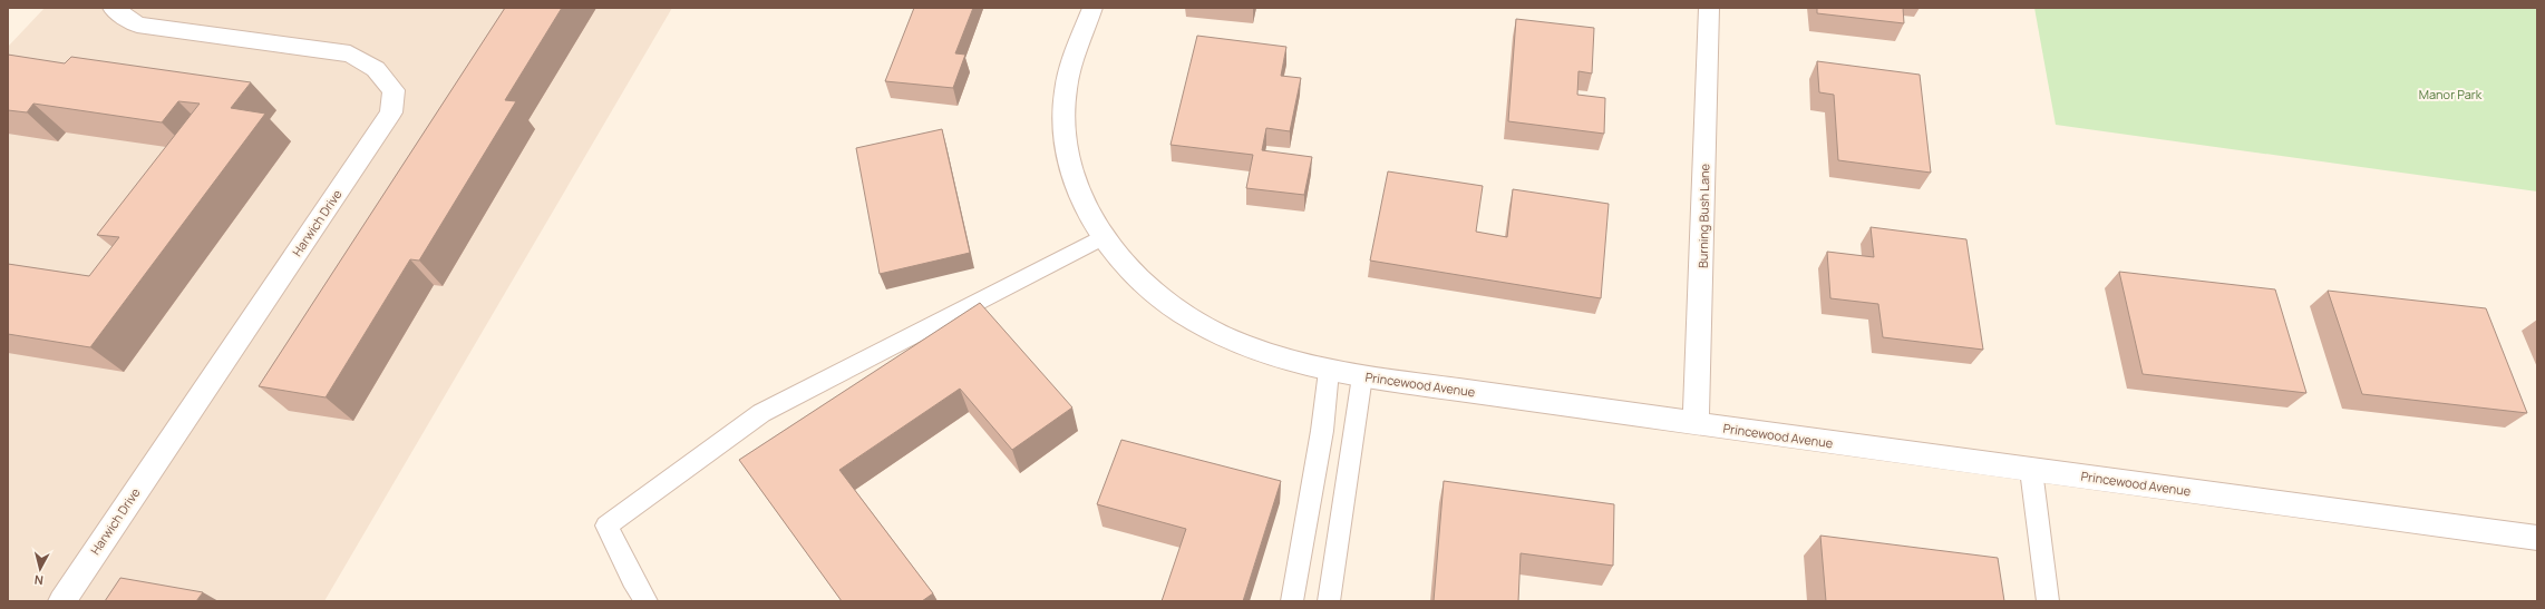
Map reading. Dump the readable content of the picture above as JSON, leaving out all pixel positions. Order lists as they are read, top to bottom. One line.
{"streets":{"street":["Burning Bush Lane","Harwich Drive","Princewood Avenue"]},"crossings":[["Burning Bush Lane","Princewood Avenue"]],"parks":["Manor Park"],"north":"bottom"}
